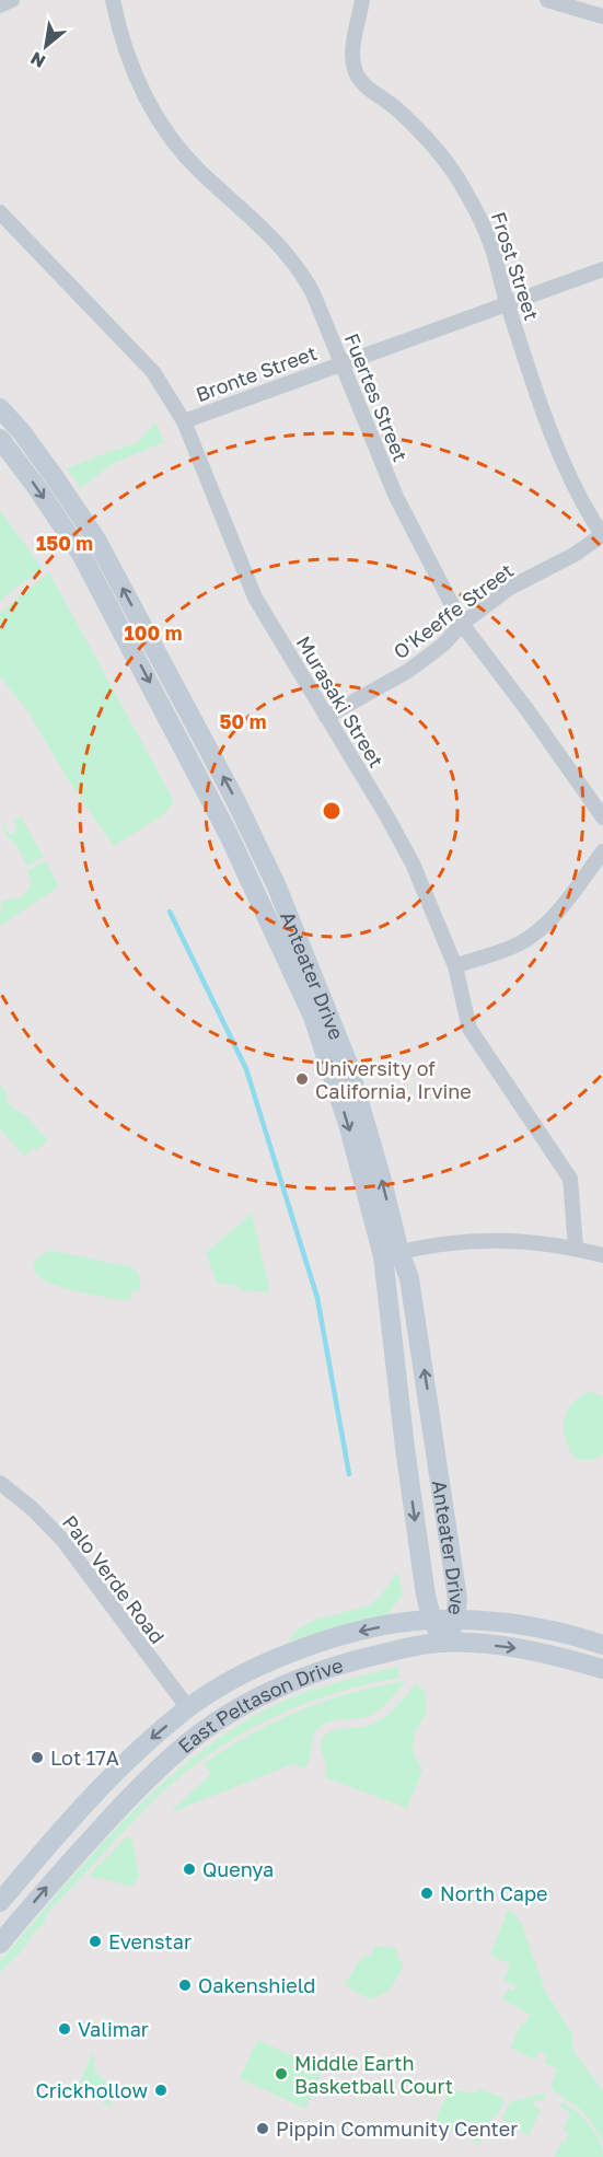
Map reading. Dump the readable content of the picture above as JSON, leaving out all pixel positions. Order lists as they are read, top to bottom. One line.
{"streets":{"main road":["Anteater Drive","East Peltason Drive"],"street":["Frost Street","Bronte Street","Fuertes Street","O'Keeffe Street","Murasaki Street","Palo Verde Road"]},"crossings":[["Frost Street","Bronte Street"],["Frost Street","O'Keeffe Street"],["Bronte Street","Fuertes Street"],["Bronte Street","Murasaki Street"],["Fuertes Street","O'Keeffe Street"],["O'Keeffe Street","Murasaki Street"],["Anteater Drive","East Peltason Drive"],["Palo Verde Road","East Peltason Drive"]],"places":["University of California, Irvine","Lot 17A","Quenya","North Cape","Evenstar","Oakenshield","Valimar","Middle Earth Basketball Court","Crickhollow","Pippin Community Center"],"north":"bottom left","rings":["150 m","100 m","50 m"]}
